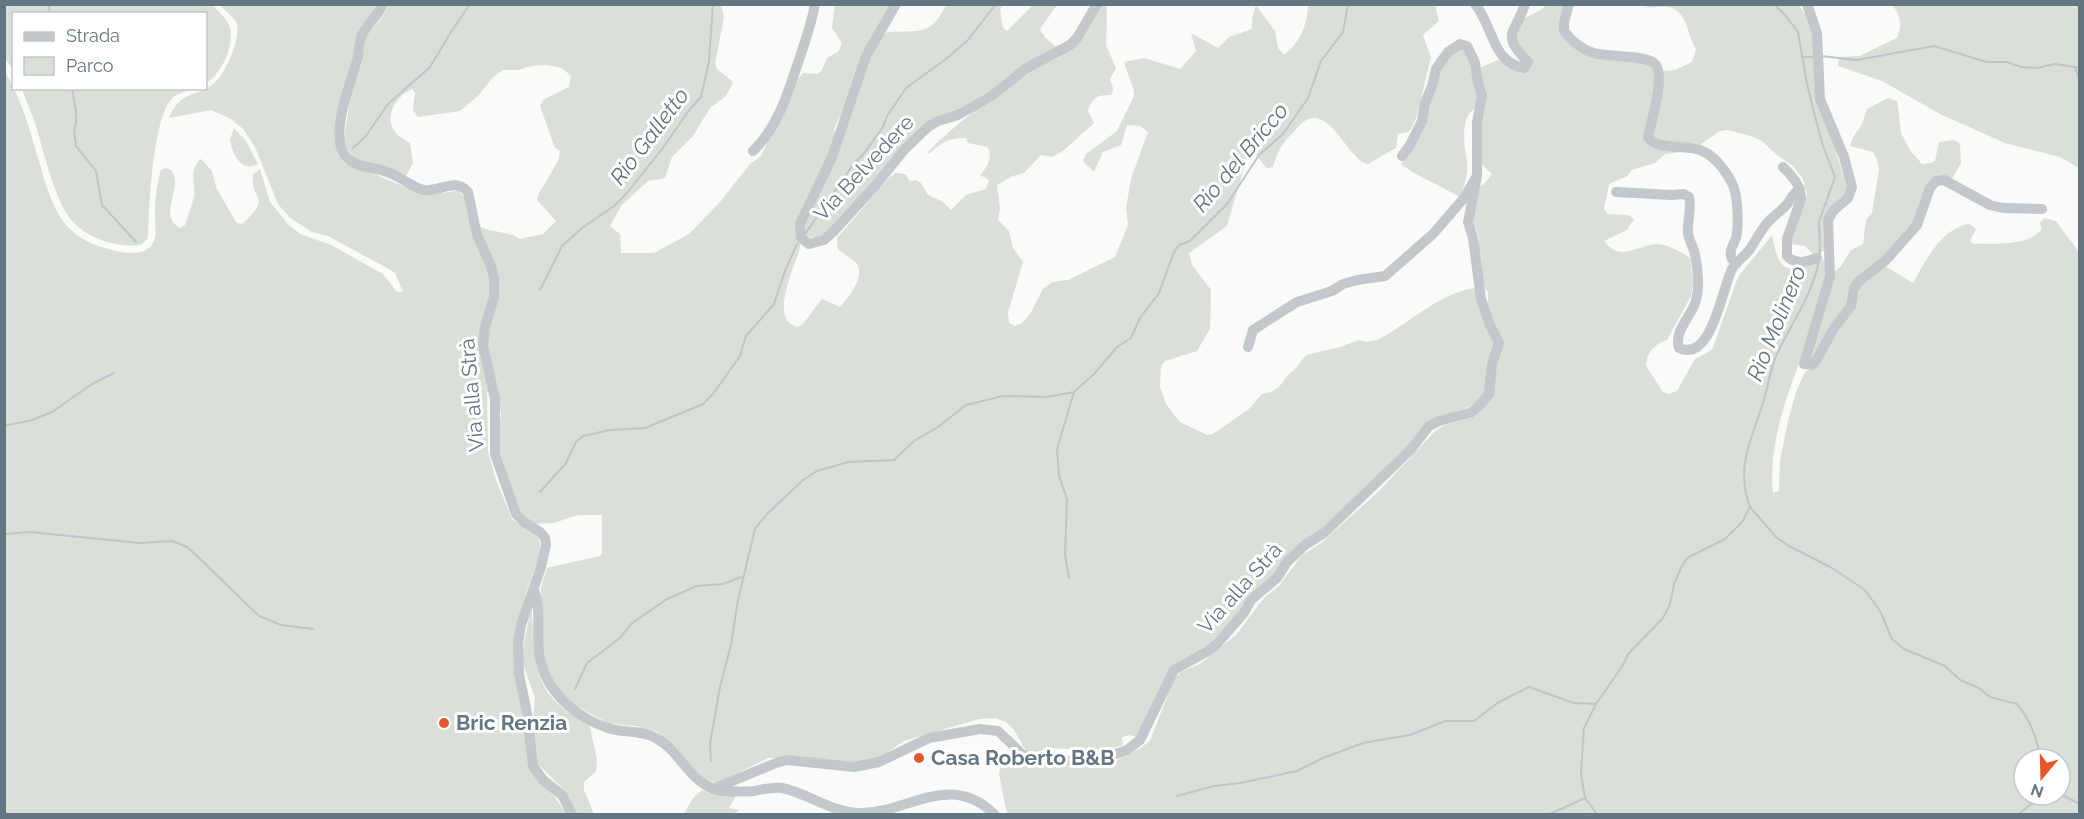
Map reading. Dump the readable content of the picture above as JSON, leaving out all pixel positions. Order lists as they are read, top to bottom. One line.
{"streets":{"street":["Via Belvedere","Via alla Strà"]},"water":["Rio Galletto","Rio del Bricco","Rio Molinero"],"places":["Bric Renzia","Casa Roberto B&B"],"legend":["Strada","Parco"],"north":"bottom"}
